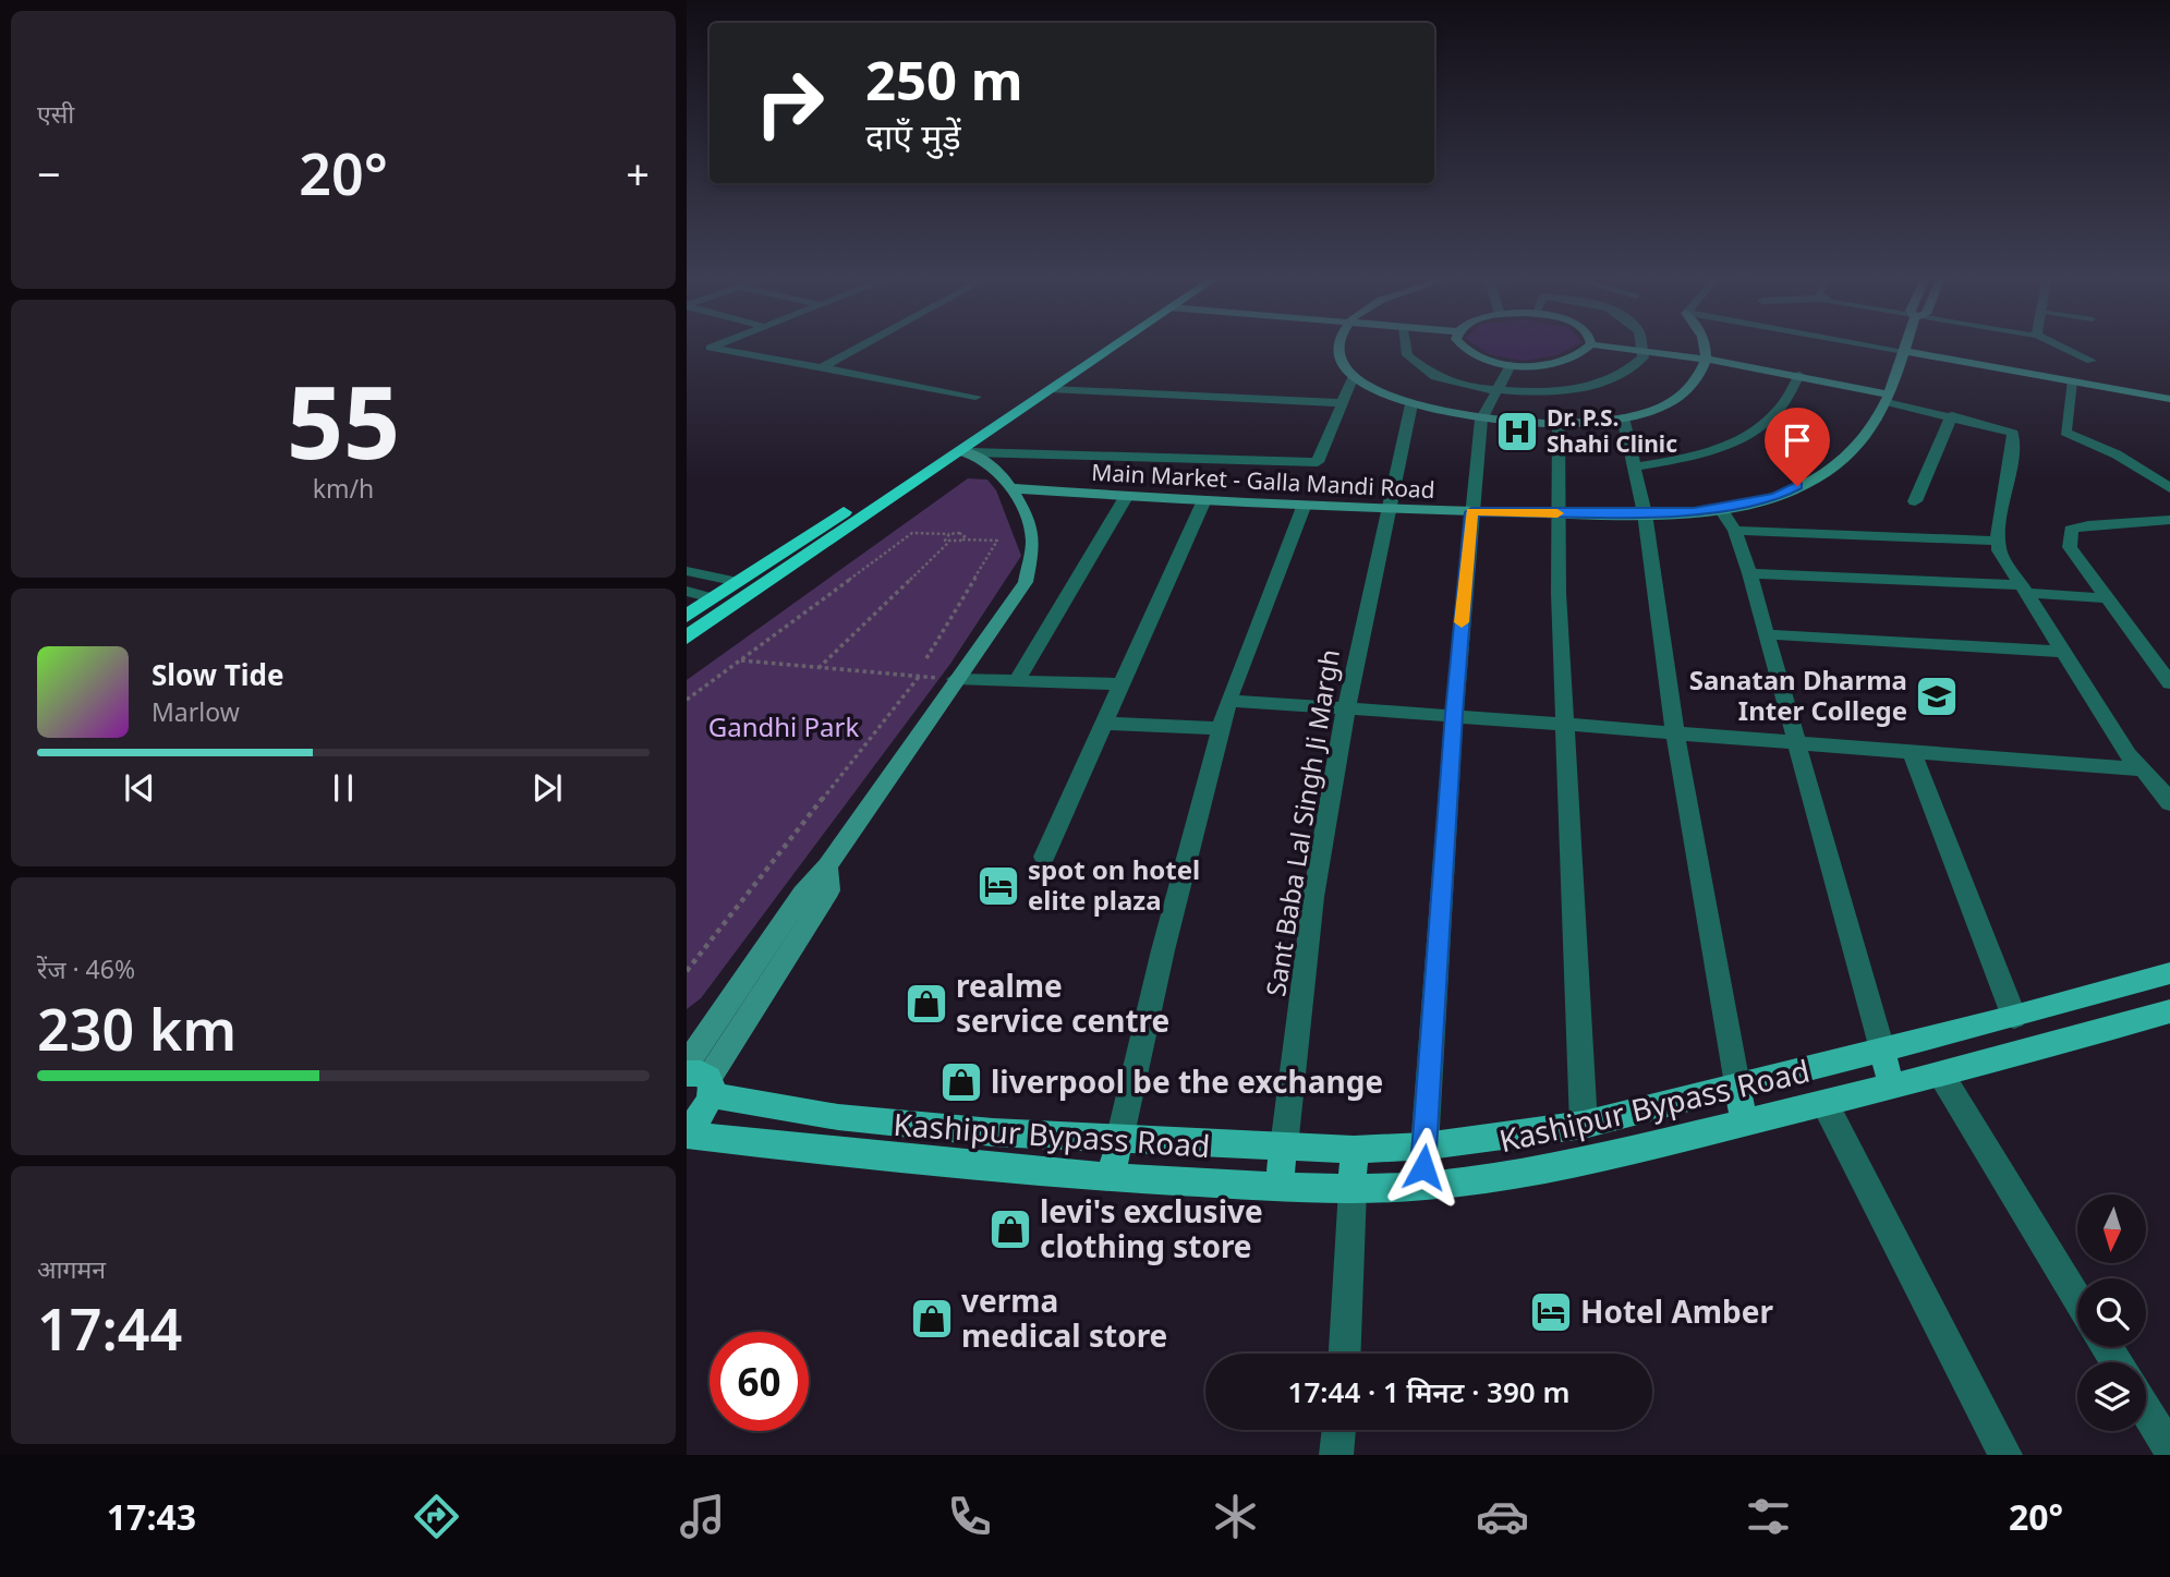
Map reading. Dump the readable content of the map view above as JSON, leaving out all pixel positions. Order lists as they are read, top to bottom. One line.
{"streets":{"main road":["Kashipur Bypass Road"],"street":["Main Market - Galla Mandi Road","Sant Baba Lal Singh Ji Margh"]},"crossings":[["Main Market - Galla Mandi Road","Sant Baba Lal Singh Ji Margh"]],"parks":["Gandhi Park"],"places":{"hospital":["Dr. P.S. Shahi Clinic"],"school or university":["Sanatan Dharma Inter College"],"hotel":["spot on hotel elite plaza","Hotel Amber"],"shop":["realme service centre","liverpool be the exchange","levi's exclusive clothing store","verma medical store"]},"north":"bottom","page":{"tile":["एसी",["55","km/h"],["रेंज · 46%","230 km"],["आगमन","17:44"]],"turn":["250 m","दाएँ मुड़ें"],"heat":["−","20°","+"],"song":["Slow Tide","Marlow"],"limit":"60","trip":"17:44 · 1 मिनट · 390 m","tabs":["17:43","20°"]}}
